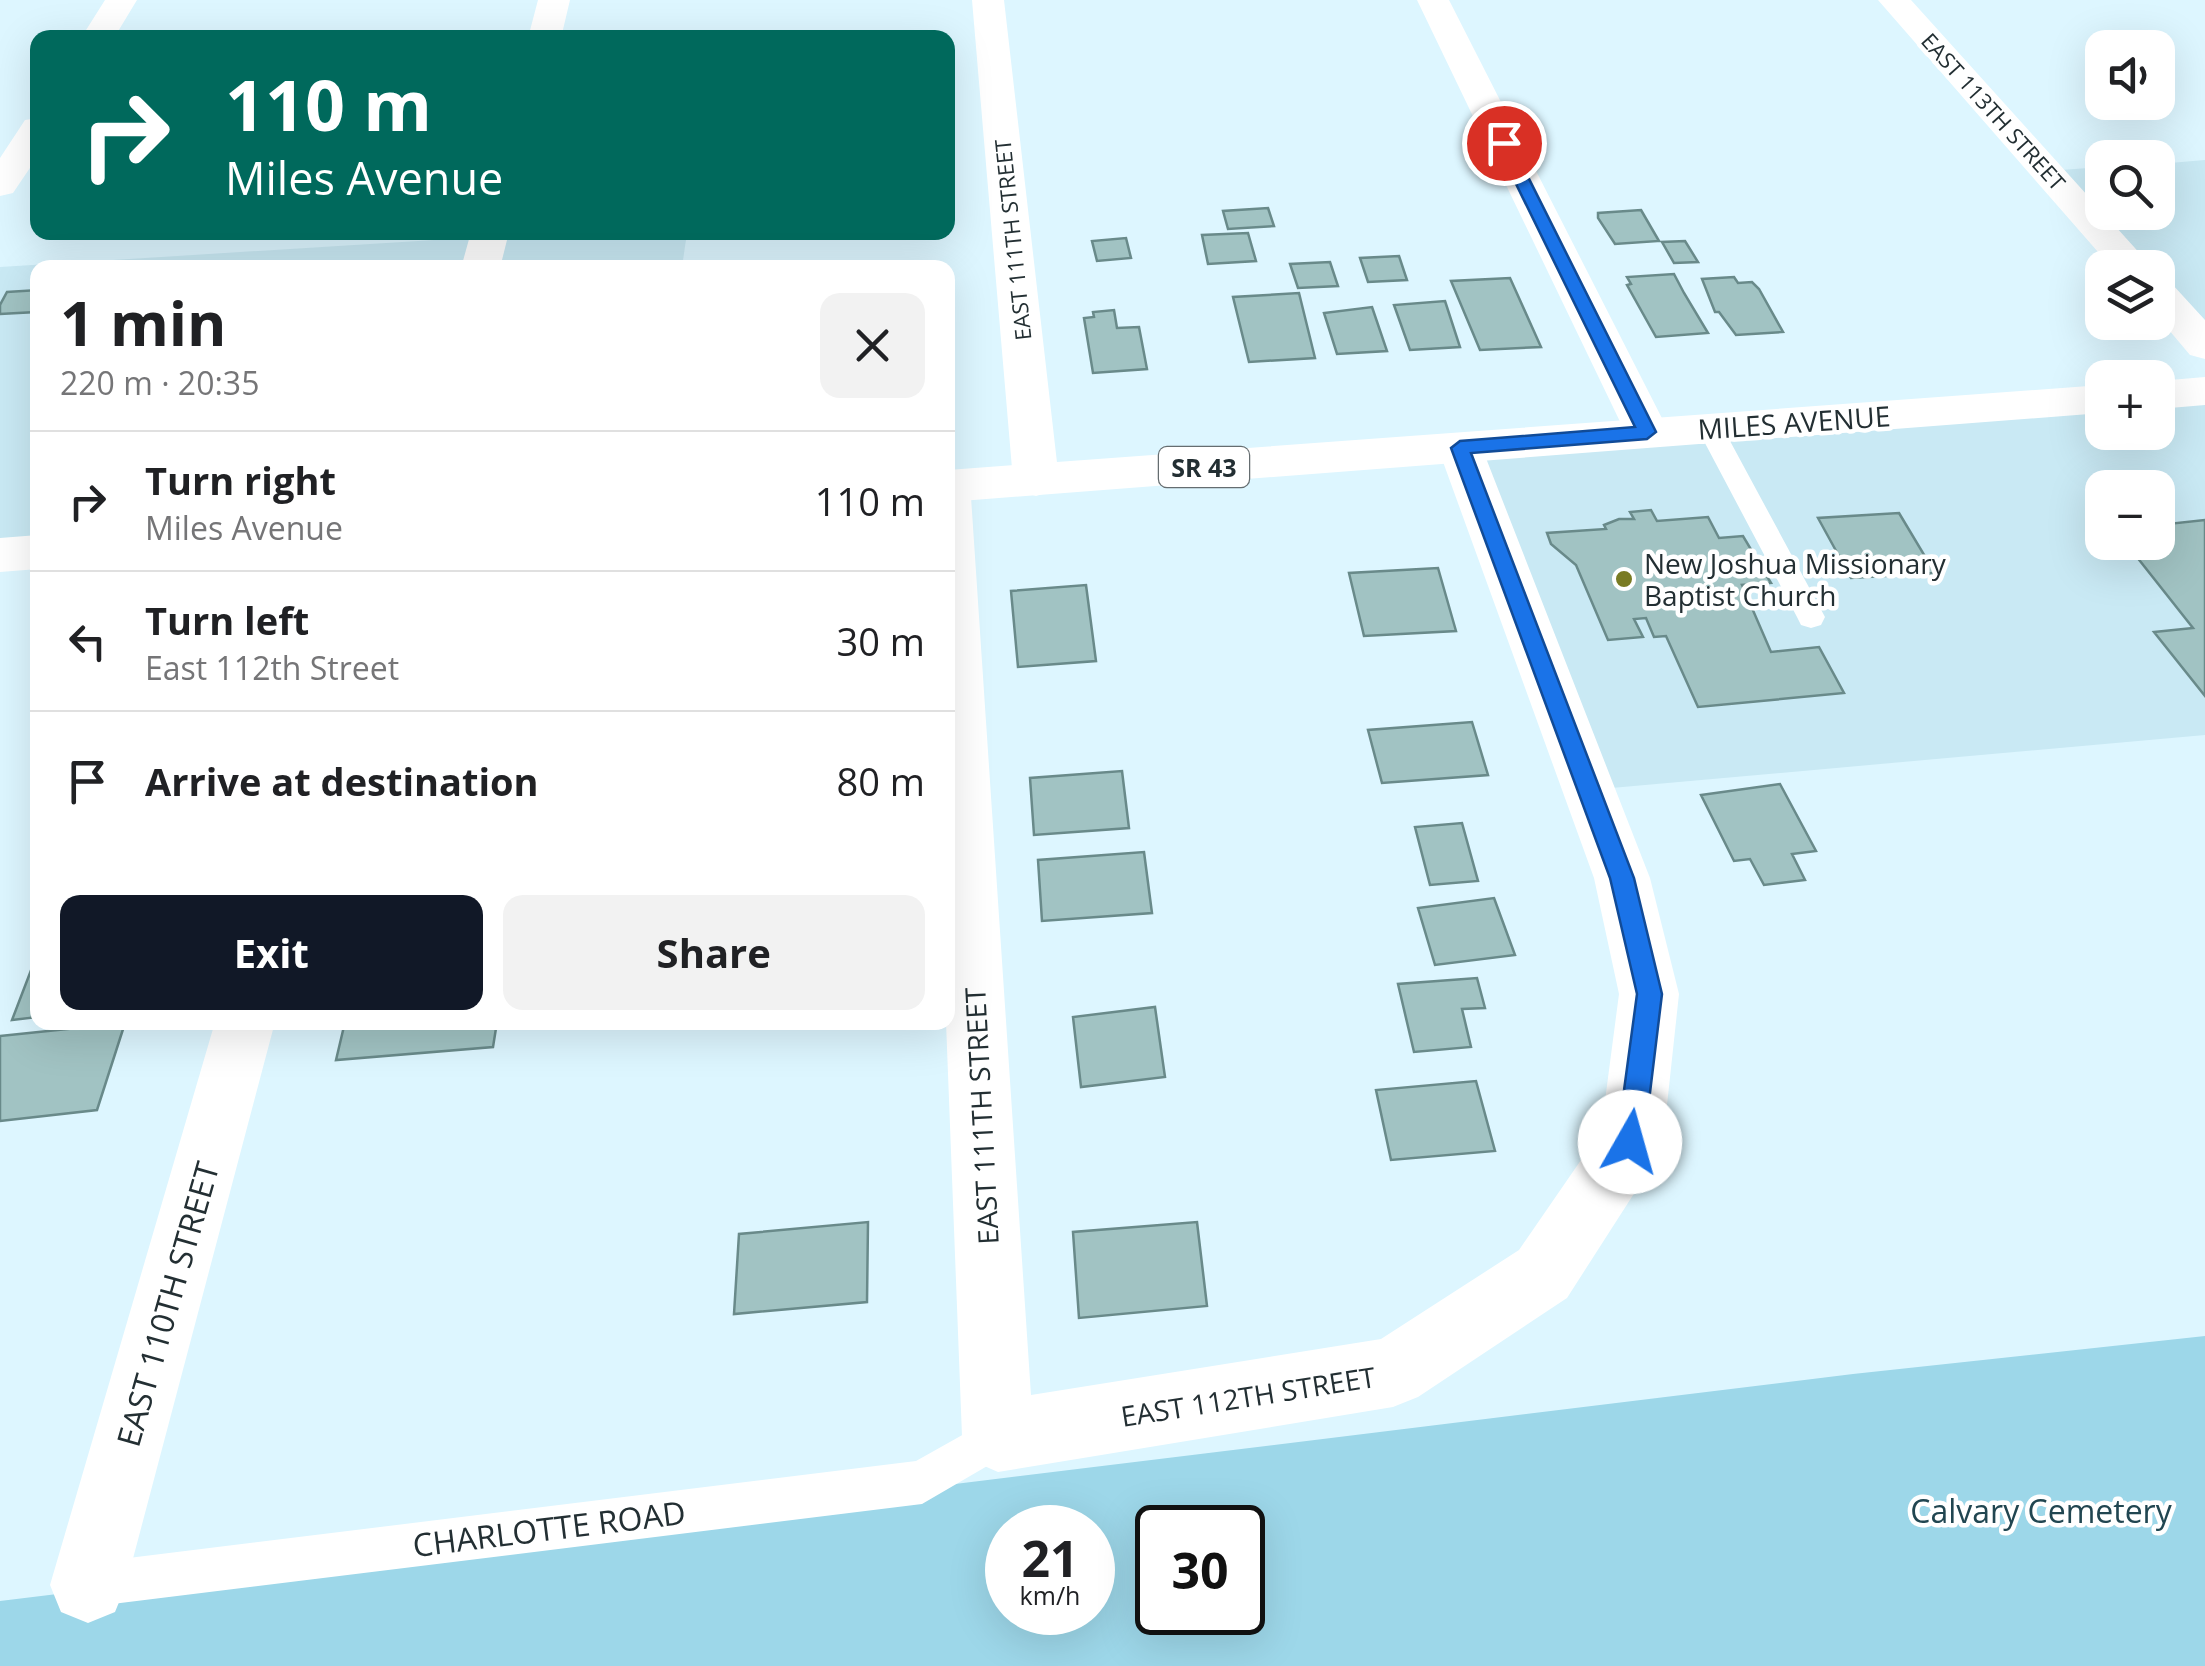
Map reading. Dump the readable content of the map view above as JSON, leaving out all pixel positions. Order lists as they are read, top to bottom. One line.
{"streets":{"street":["EAST 113TH STREET","EAST 111TH STREET","MILES AVENUE","SR 43","EAST 110TH STREET","EAST 112TH STREET"],"lane":["CHARLOTTE ROAD"]},"crossings":[["EAST 111TH STREET","MILES AVENUE"],["EAST 111TH STREET","EAST 112TH STREET"],["EAST 111TH STREET","CHARLOTTE ROAD"],["MILES AVENUE","EAST 112TH STREET"],["EAST 110TH STREET","CHARLOTTE ROAD"],["EAST 112TH STREET","CHARLOTTE ROAD"]],"parks":["Calvary Cemetery"],"places":["New Joshua Missionary Baptist Church"],"page":{"map_buttons":["+","−"],"turn":["110 m","Miles Avenue"],"heading":["1 min","220 m · 20:35"],"list":[{"name":"Turn right","note":"Miles Avenue","value":"110 m"},{"name":"Turn left","note":"East 112th Street","value":"30 m"},{"name":"Arrive at destination","value":"80 m"}],"buttons":["Exit","Share"],"speed":"21 km/h","limit":"30"}}
